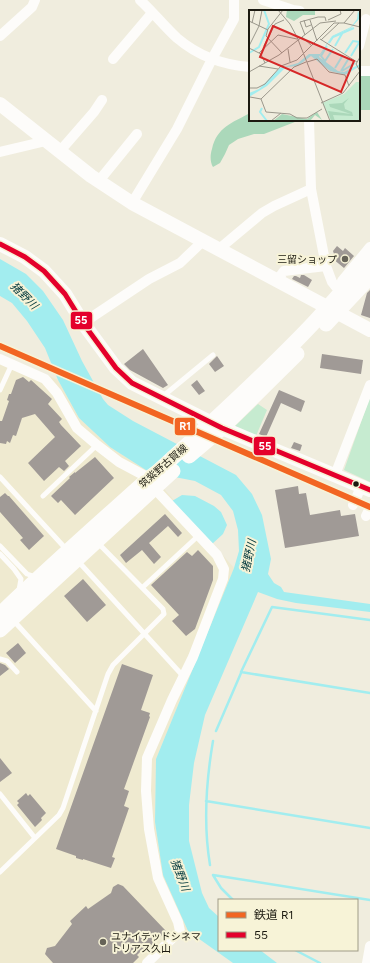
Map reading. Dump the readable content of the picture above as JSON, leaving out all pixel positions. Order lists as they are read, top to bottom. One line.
{"streets":{"main road":["筑紫野古賀線"]},"water":["猪野川"],"places":["三留ショップ","ユナイテッドシネマ トリアス久山"],"lines":["transit line 55","rail line R1"],"legend":["鉄道 R1","55"]}
